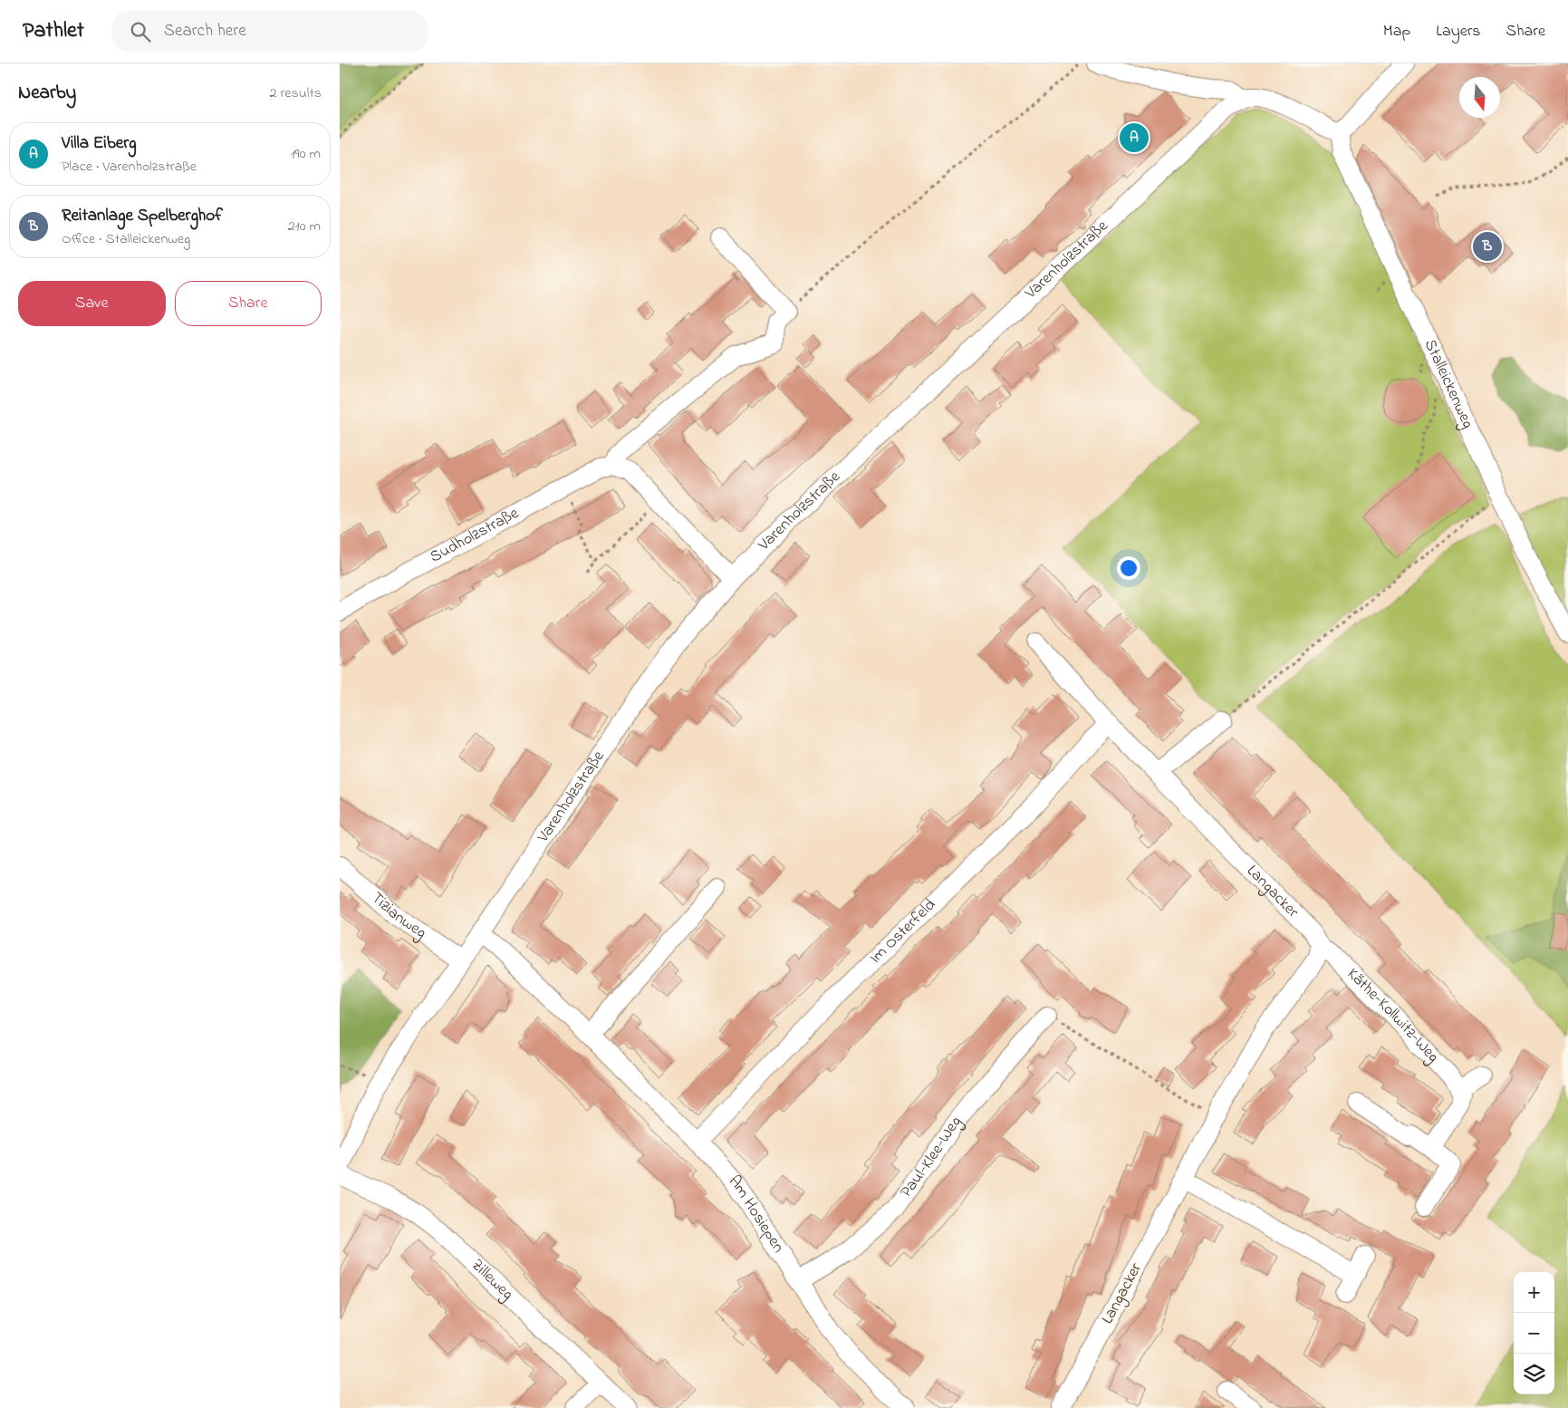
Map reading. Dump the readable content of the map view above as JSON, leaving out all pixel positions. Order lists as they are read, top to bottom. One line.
{"streets":{"street":["Varenholzstraße","Stalleickenweg","Sudholzstraße","Langacker","Tizianweg","Im Osterfeld","Käthe-Kollwitz-Weg","Paul-Klee-Weg","Am Hosiepen","Zilleweg"]},"crossings":[["Varenholzstraße","Tizianweg"],["Varenholzstraße","Am Hosiepen"],["Langacker","Im Osterfeld"],["Langacker","Käthe-Kollwitz-Weg"],["Im Osterfeld","Am Hosiepen"],["Paul-Klee-Weg","Am Hosiepen"]],"north":"bottom","page":{"header":"Pathlet","search":"Search here","nav":["Map","Layers","Share"],"heading":["Nearby","2 results"],"pins":["A","B"],"list":[{"mark":"A","name":"Villa Eiberg","note":"Place · Varenholzstraße","value":"190 m"},{"mark":"B","name":"Reitanlage Spelberghof","note":"Office · Stalleickenweg","value":"210 m"}],"buttons":["Save","Share"],"map_buttons":["+","−"]}}
